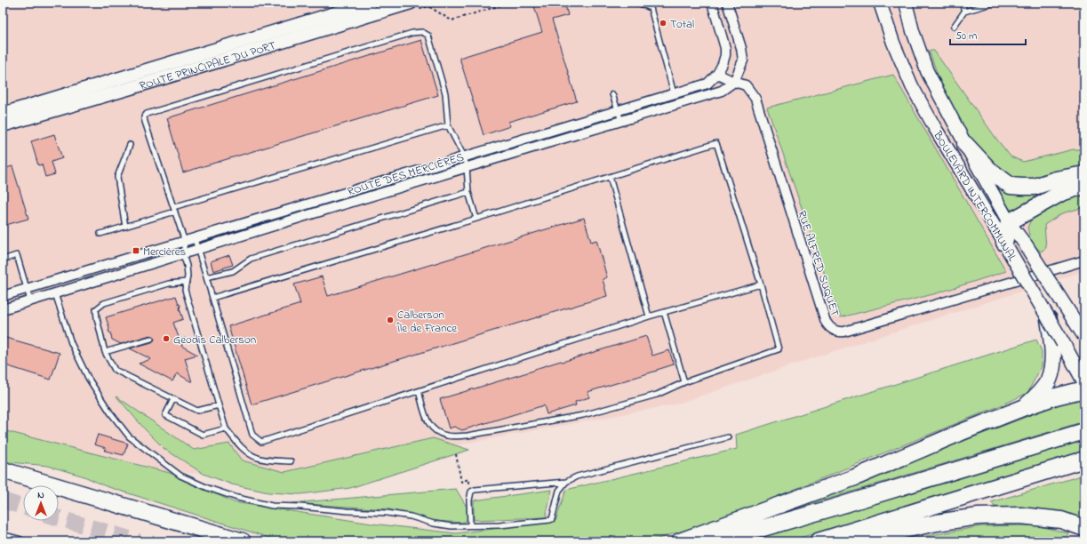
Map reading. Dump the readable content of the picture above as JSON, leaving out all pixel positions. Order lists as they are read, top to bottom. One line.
{"streets":{"main road":["ROUTE PRINCIPALE DU PORT","BOULEVARD INTERCOMMUNAL"],"street":["ROUTE DES MERCIÈRES","RUE ALFRED SUQUET"]},"crossings":[["ROUTE DES MERCIÈRES","RUE ALFRED SUQUET"]],"places":{"other":["Total","Calberson Île de France","Geodis Calberson"],"transit":["Mercières"]},"scale_bar":"50 m","north":"top"}
